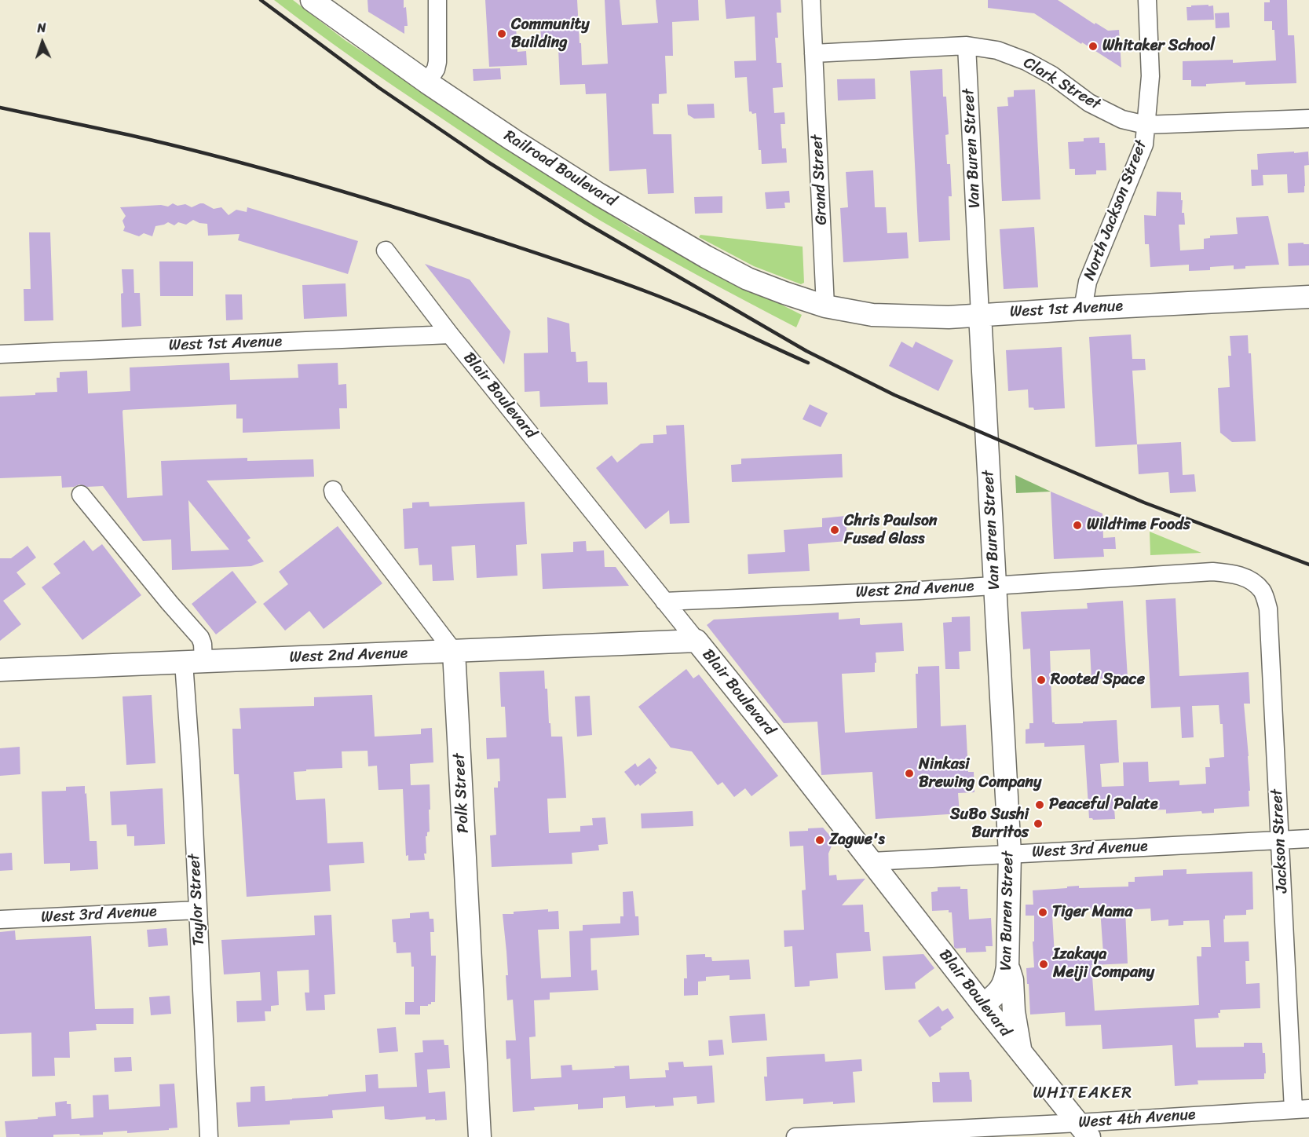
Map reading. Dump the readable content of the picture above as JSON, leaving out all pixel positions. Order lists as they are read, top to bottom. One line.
{"streets":{"street":["Clark Street","Van Buren Street","Railroad Boulevard","Grand Street","North Jackson Street","West 1st Avenue","Blair Boulevard","West 2nd Avenue","Polk Street","Jackson Street","West 3rd Avenue","Taylor Street","West 4th Avenue"]},"crossings":[["Clark Street","Van Buren Street"],["Clark Street","Grand Street"],["Clark Street","North Jackson Street"],["Van Buren Street","West 1st Avenue"],["Van Buren Street","Blair Boulevard"],["Van Buren Street","West 2nd Avenue"],["Van Buren Street","West 3rd Avenue"],["Railroad Boulevard","Grand Street"],["Railroad Boulevard","West 1st Avenue"],["Grand Street","West 1st Avenue"],["North Jackson Street","West 1st Avenue"],["West 1st Avenue","Blair Boulevard"],["Blair Boulevard","West 2nd Avenue"],["Blair Boulevard","West 3rd Avenue"],["Blair Boulevard","West 4th Avenue"],["West 2nd Avenue","Polk Street"],["West 2nd Avenue","Jackson Street"],["West 2nd Avenue","Taylor Street"],["Jackson Street","West 3rd Avenue"],["Jackson Street","West 4th Avenue"],["West 3rd Avenue","Taylor Street"]],"districts":["WHITEAKER"],"places":["Community Building","Whitaker School","Wildtime Foods","Chris Paulson Fused Glass","Rooted Space","Ninkasi Brewing Company","Peaceful Palate","SuBo Sushi Burritos","Zagwe's","Tiger Mama","Izakaya Meiji Company"],"north":"top"}
